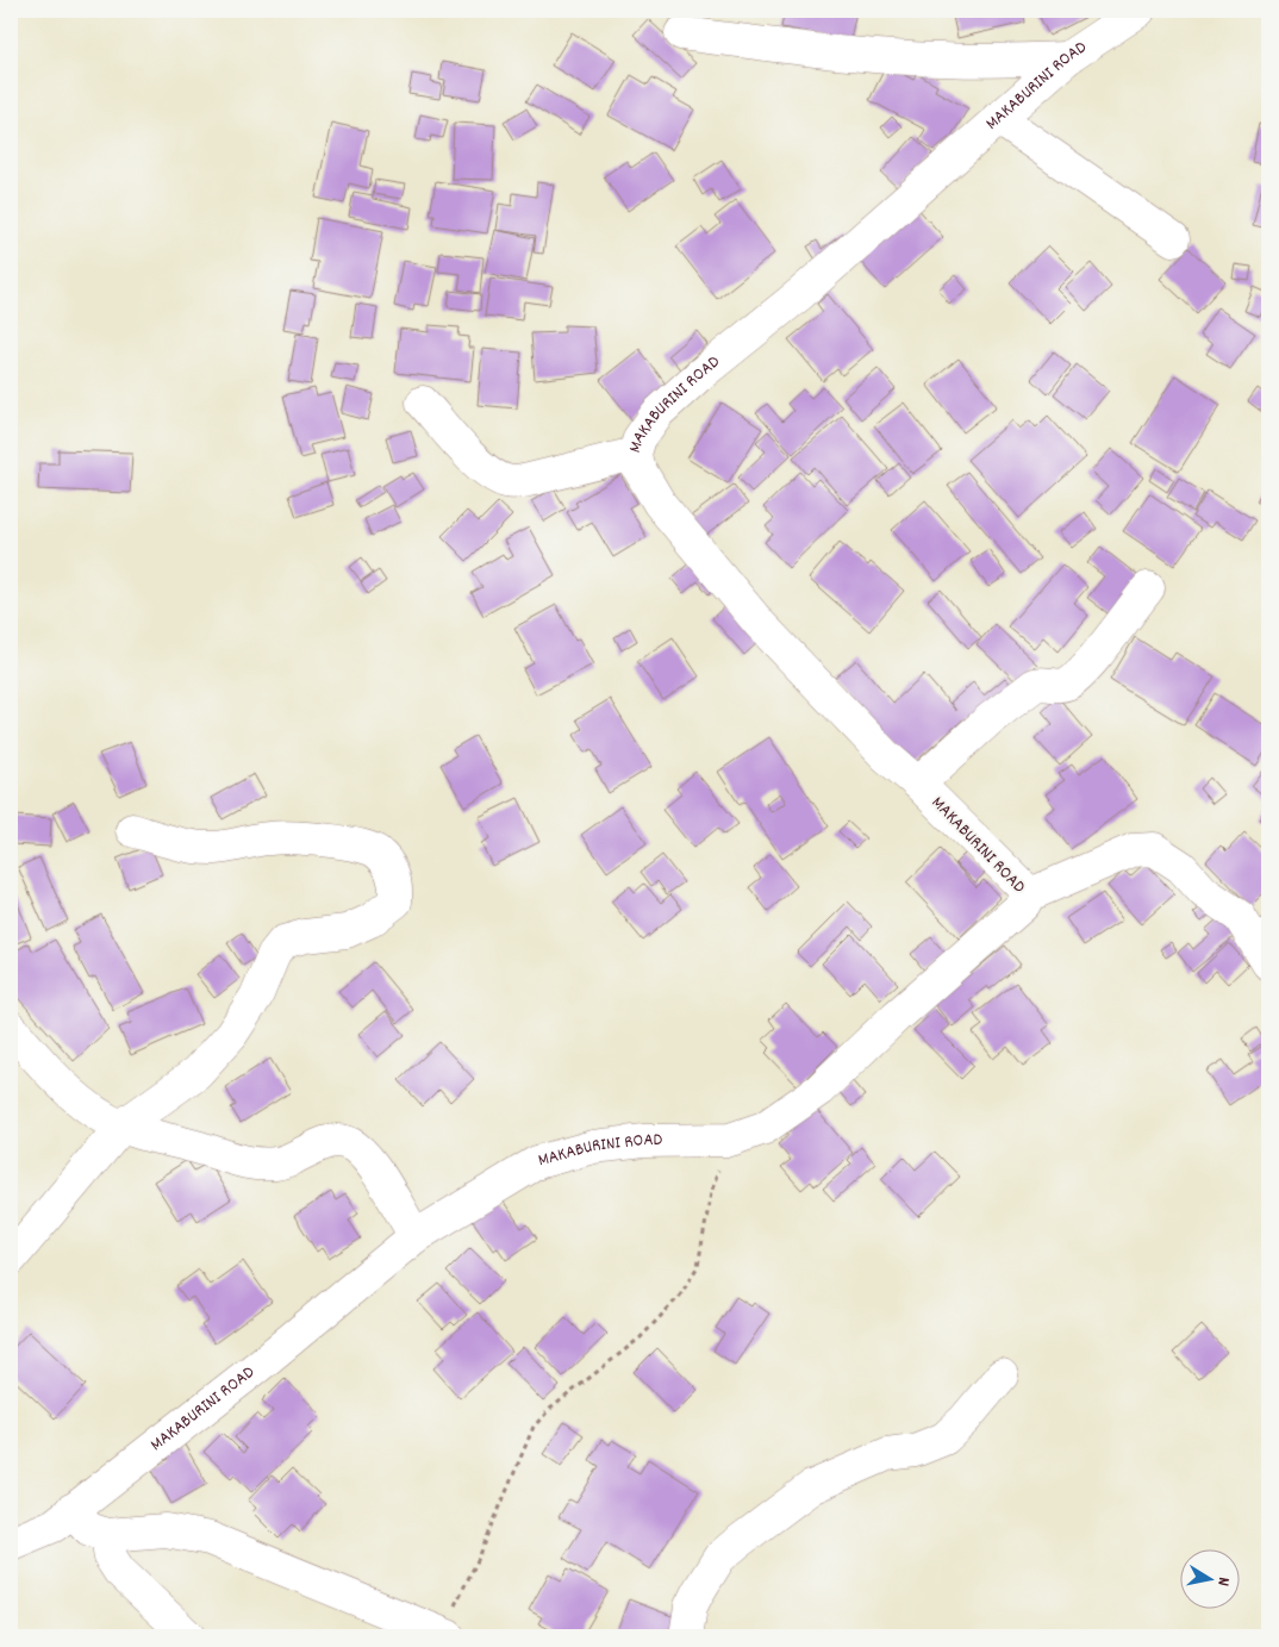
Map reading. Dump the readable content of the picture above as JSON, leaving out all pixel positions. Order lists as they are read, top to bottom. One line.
{"streets":{"street":["MAKABURINI ROAD"]},"north":"right"}
